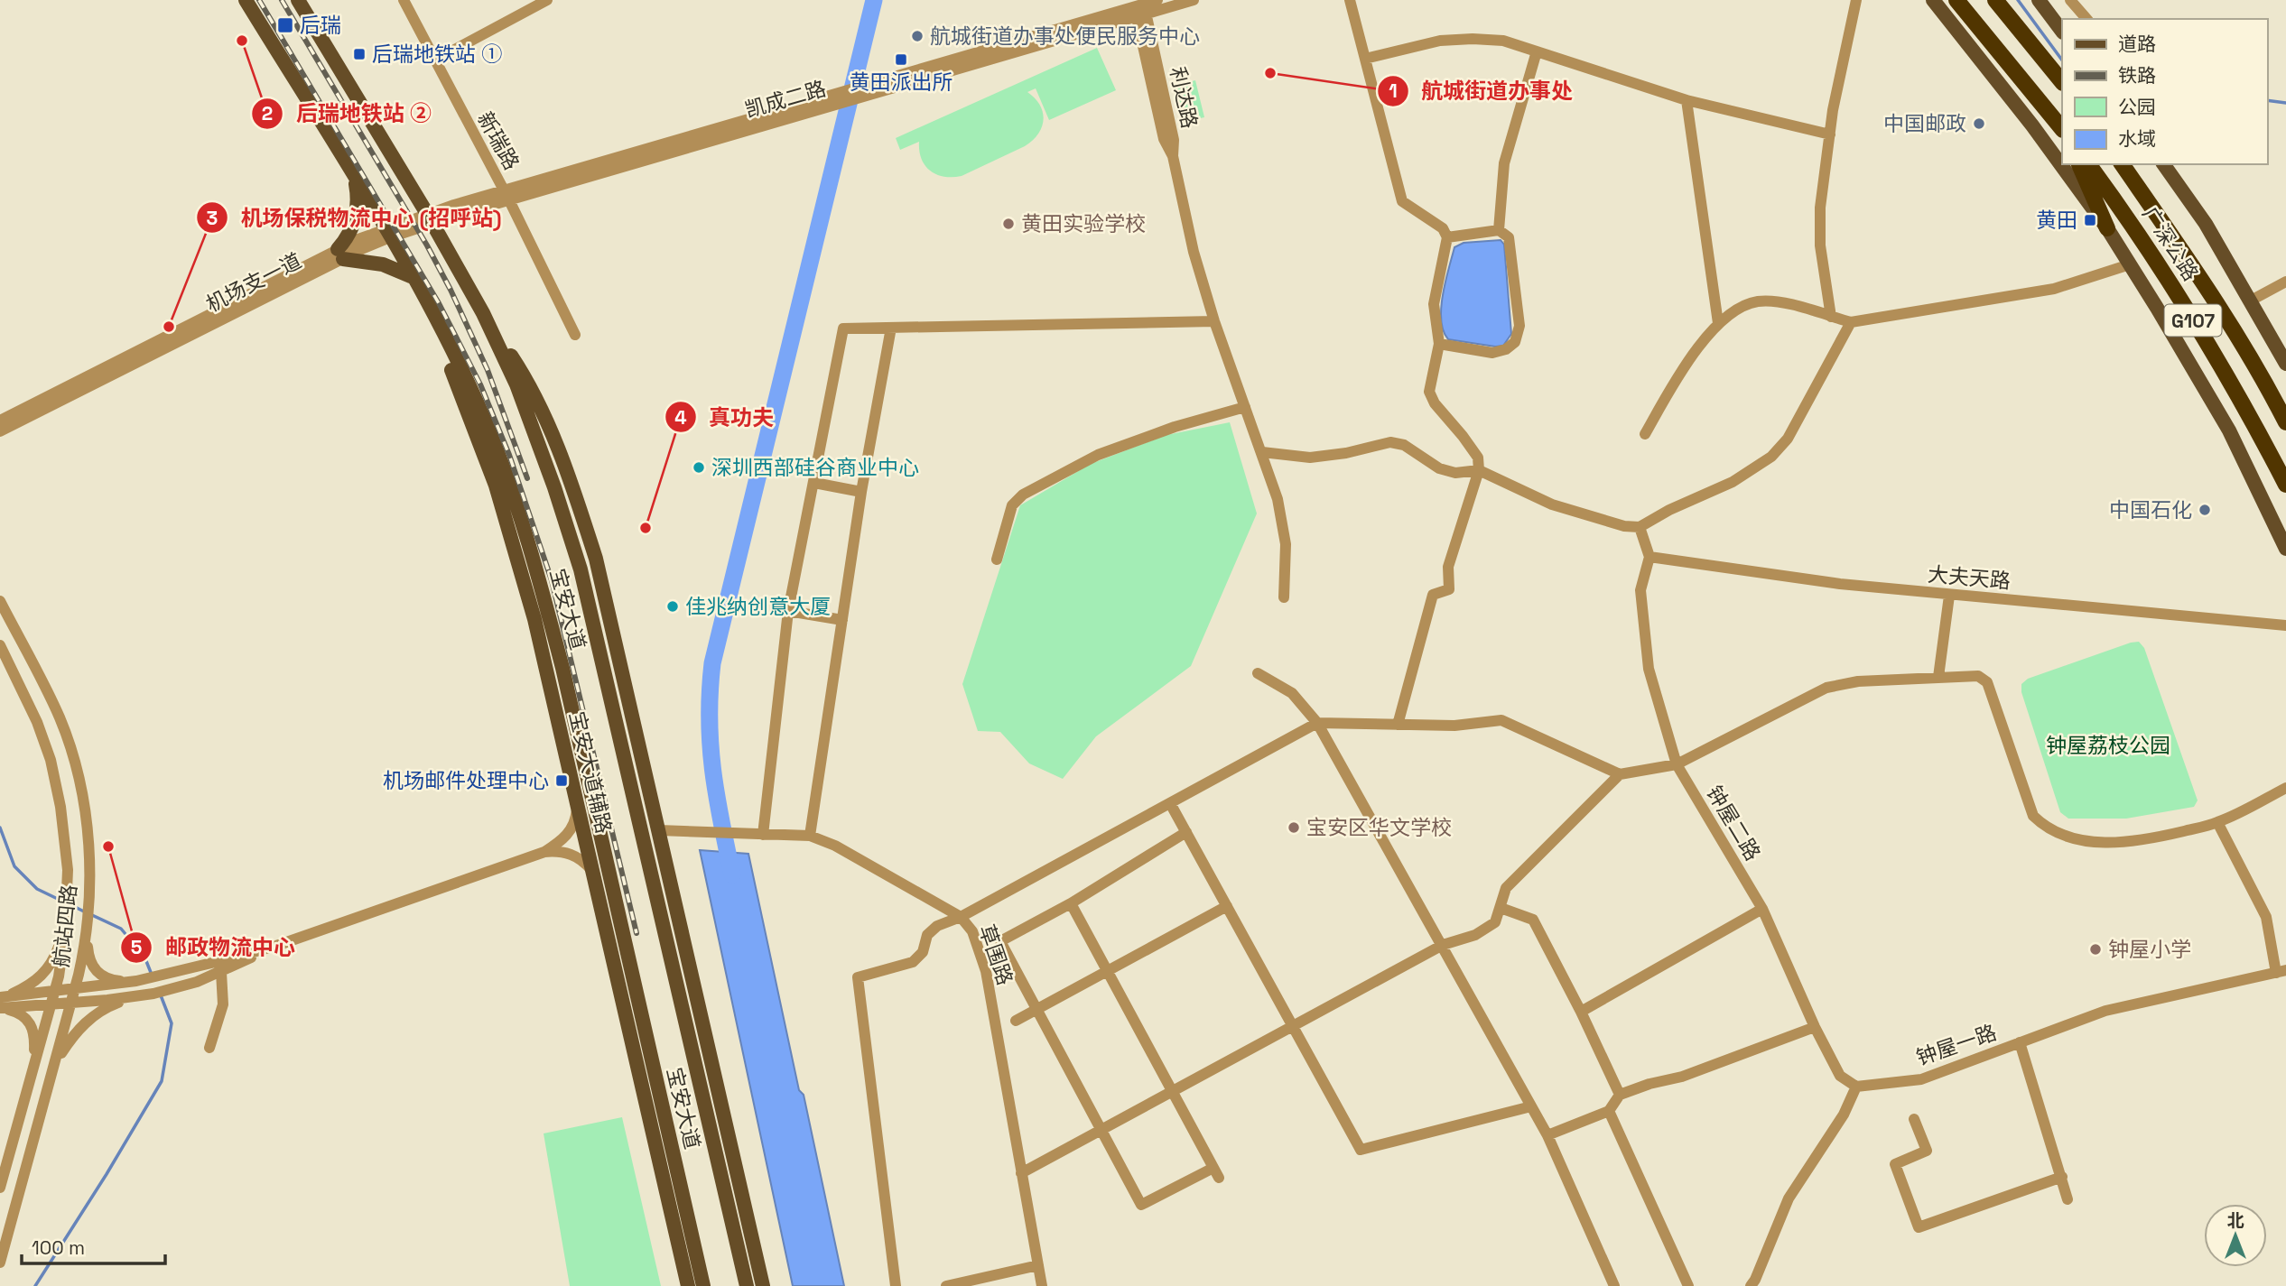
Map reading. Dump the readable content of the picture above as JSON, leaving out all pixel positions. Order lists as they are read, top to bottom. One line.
{"streets":{"highway":["广深公路","G107"],"main road":["宝安大道","宝安大道辅路"],"street":["利达路","凯成二路","新瑞路","机场支一道","大夫天路","钟屋二路","航站四路","草围路","钟屋一路"]},"crossings":[["利达路","凯成二路"],["凯成二路","新瑞路"],["凯成二路","机场支一道"],["凯成二路","宝安大道"],["机场支一道","宝安大道"],["大夫天路","钟屋二路"],["宝安大道","宝安大道辅路"],["钟屋二路","钟屋一路"]],"parks":["钟屋荔枝公园"],"places":{"transit":["后瑞","后瑞地铁站 ①","黄田派出所","黄田","机场邮件处理中心"],"other":["航城街道办事处便民服务中心","后瑞地铁站 ②","航城街道办事处","中国邮政","黄田实验学校","机场保税物流中心 (招呼站)","深圳西部硅谷商业中心","中国石化","真功夫","佳兆纳创意大厦","宝安区华文学校","邮政物流中心","钟屋小学"]},"legend":["道路","铁路","公园","水域"],"scale_bar":"100 m","north":"top"}
